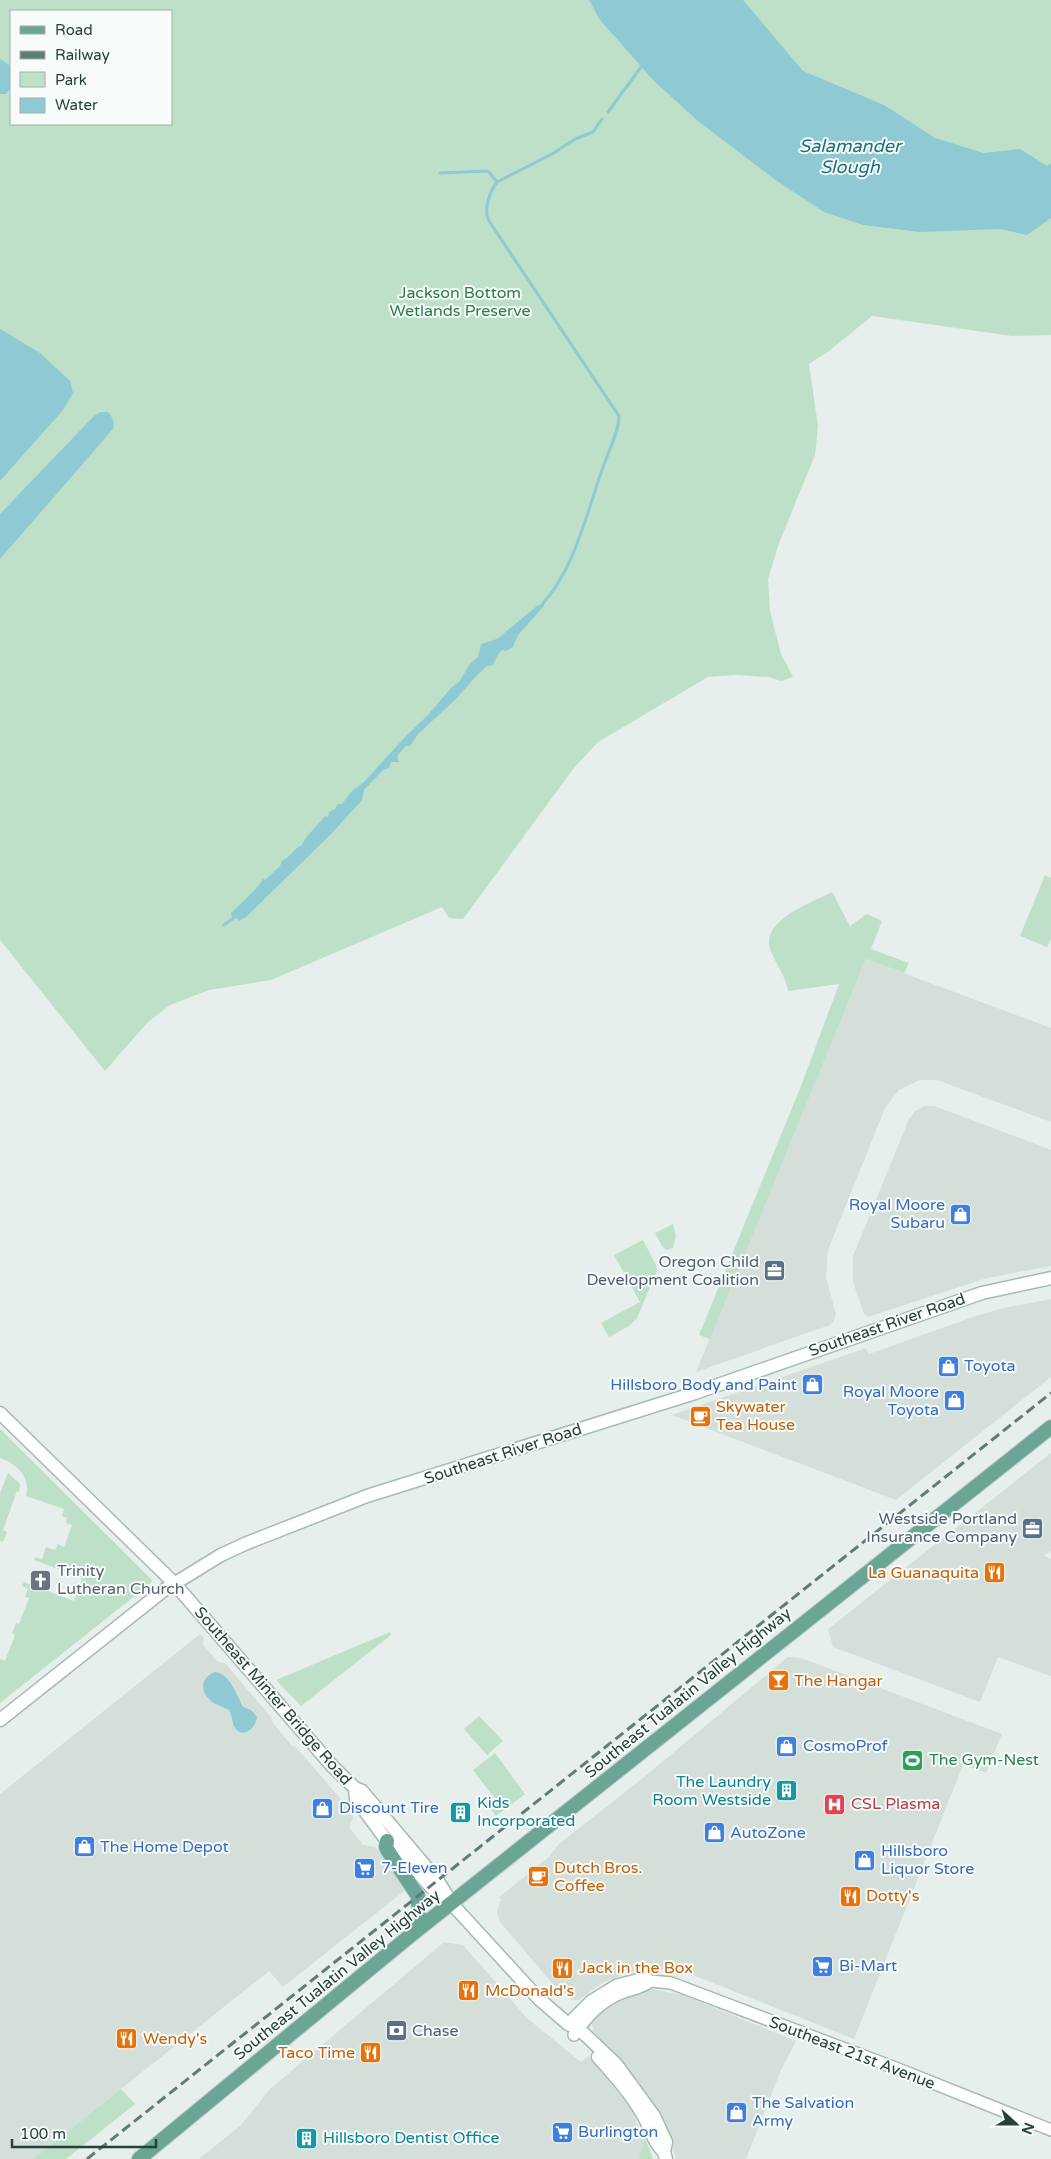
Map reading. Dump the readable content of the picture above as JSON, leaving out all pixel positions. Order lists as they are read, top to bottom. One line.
{"streets":{"main road":["Southeast River Road","Southeast Tualatin Valley Highway","Southeast Minter Bridge Road"],"street":["Southeast 21st Avenue"]},"crossings":[["Southeast River Road","Southeast Minter Bridge Road"],["Southeast Tualatin Valley Highway","Southeast Minter Bridge Road"]],"water":["Salamander Slough"],"parks":["Jackson Bottom Wetlands Preserve"],"places":{"shop":["Royal Moore Subaru","Toyota","Hillsboro Body and Paint","Royal Moore Toyota","CosmoProf","Discount Tire","AutoZone","The Home Depot","Hillsboro Liquor Store","The Salvation Army"],"office":["Oregon Child Development Coalition","Westside Portland Insurance Company"],"cafe":["Skywater Tea House","Dutch Bros. Coffee"],"restaurant":["La Guanaquita","Dotty's","Jack in the Box","McDonald's","Wendy's","Taco Time"],"church":["Trinity Lutheran Church"],"bar":["The Hangar"],"sports":["The Gym-Nest"],"building":["The Laundry Room Westside","Kids Incorporated","Hillsboro Dentist Office"],"hospital":["CSL Plasma"],"supermarket":["7-Eleven","Bi-Mart","Burlington"],"bank":["Chase"]},"legend":["Road","Railway","Park","Water"],"scale_bar":"100 m","north":"right"}
